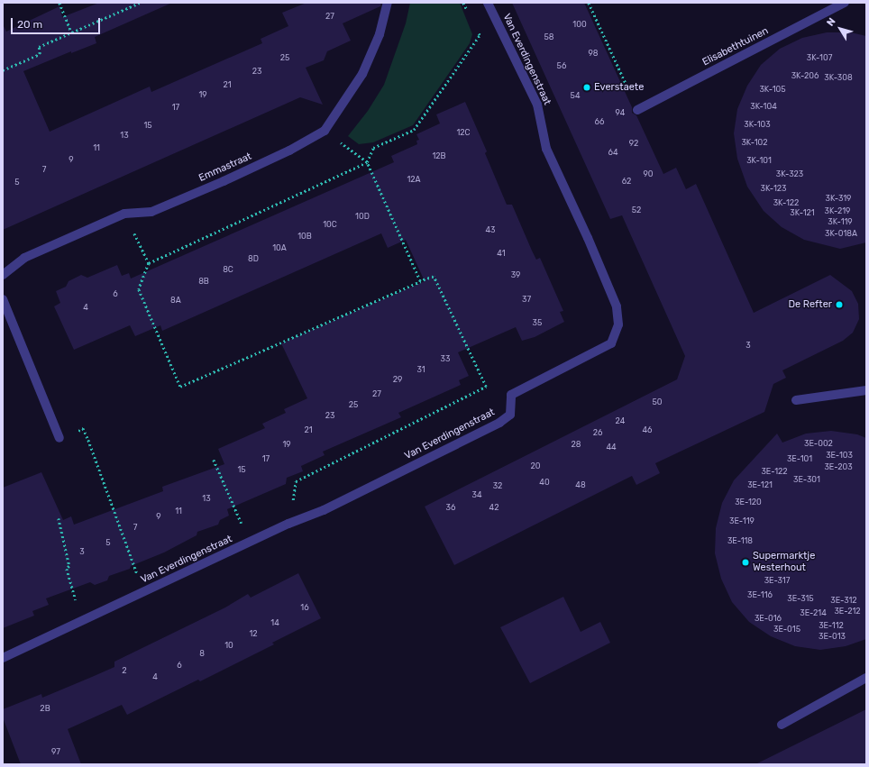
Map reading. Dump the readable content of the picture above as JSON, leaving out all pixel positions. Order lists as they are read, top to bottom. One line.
{"streets":{"street":["Elisabethtuinen","Van Everdingenstraat","Emmastraat"]},"places":["Everstaete","De Refter","Supermarktje Westerhout"],"house_numbers":["27","100","58","98","25","3K-107","56","23","3K-206","3K-308","21","3K-105","19","54","3K-104","17","94","66","3K-103","15","12C","13","3K-102","92","11","64","12B","9","3K-101","7","90","3K-323","12A","62","5","3K-123","3K-319","3K-122","52","3K-219","3K-121","10D","3K-119","10C","43","3K-018A","10B","10A","41","8D","8C","39","8B","6","37","8A","4","35","3","33","31","29","27","50","25","23","24","21","46","26","3E-002","19","28","44","3E-103","17","3E-101","20","3E-203","15","3E-122","3E-301","40","48","3E-121","32","34","13","3E-120","36","42","11","9","3E-119","7","3E-118","5","3","3E-317","3E-116","3E-315","3E-312","16","3E-212","3E-214","3E-016","14","3E-112","3E-015","12","3E-013","10","8","6","2","4","2B","97"],"scale_bar":"20 m","north":"top left"}
